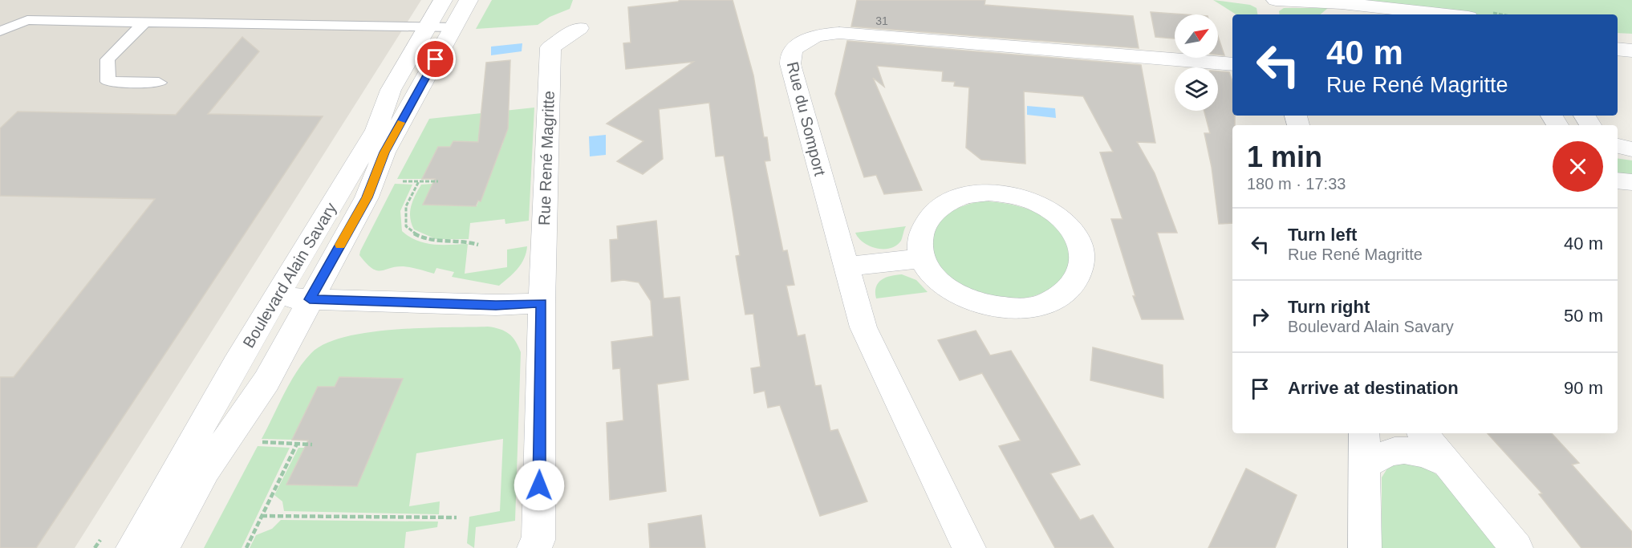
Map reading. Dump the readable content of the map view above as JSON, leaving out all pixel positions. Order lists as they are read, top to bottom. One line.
{"streets":{"street":["Rue du Somport","Rue René Magritte","Boulevard Alain Savary"]},"house_numbers":["31"],"north":"top right","page":{"turn":["40 m","Rue René Magritte"],"heading":["1 min","180 m · 17:33"],"list":[{"name":"Turn left","note":"Rue René Magritte","value":"40 m"},{"name":"Turn right","note":"Boulevard Alain Savary","value":"50 m"},{"name":"Arrive at destination","value":"90 m"}]}}
